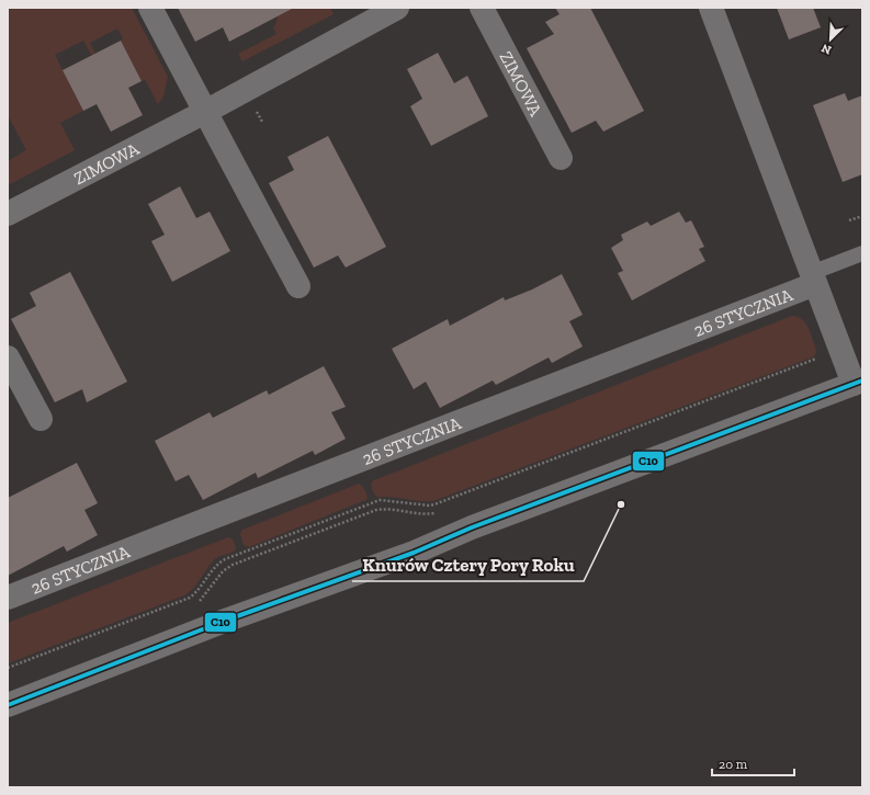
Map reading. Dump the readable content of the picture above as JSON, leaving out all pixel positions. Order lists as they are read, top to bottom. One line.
{"streets":{"street":["ZIMOWA","26 STYCZNIA"]},"places":["Knurów Cztery Pory Roku"],"lines":["transit line C10"],"scale_bar":"20 m","north":"bottom left"}
